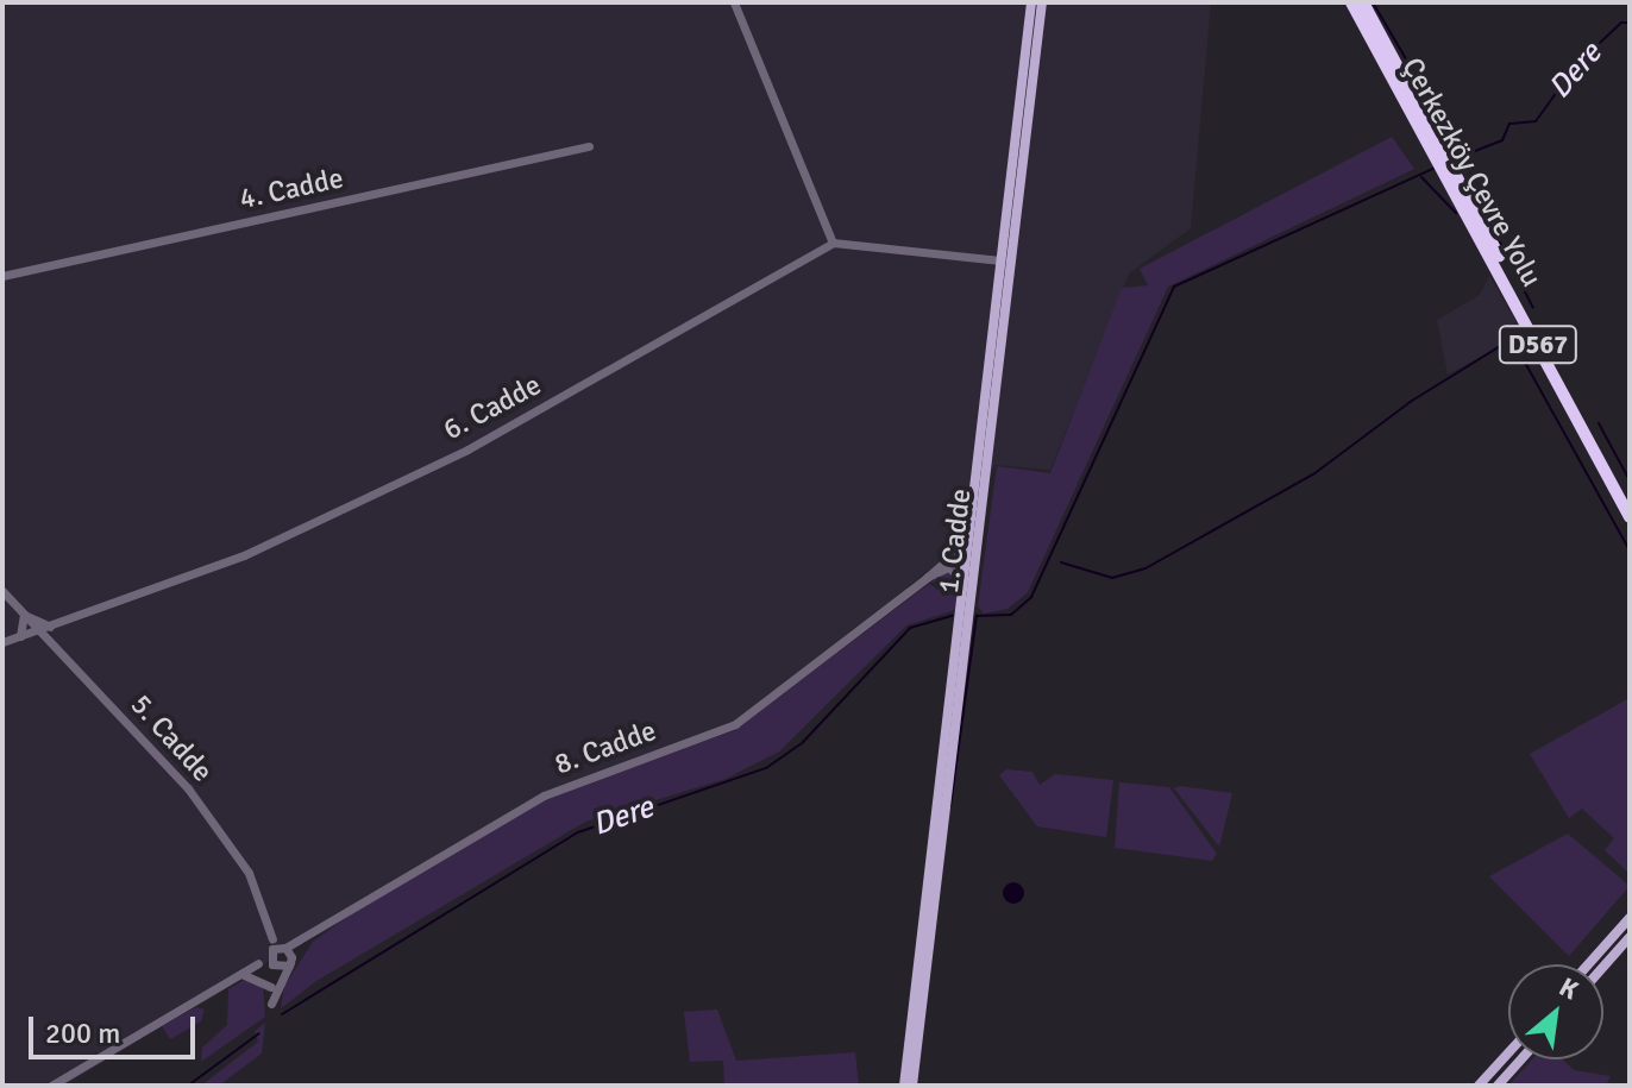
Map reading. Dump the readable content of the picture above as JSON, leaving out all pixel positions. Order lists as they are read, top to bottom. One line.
{"streets":{"highway":["Çerkezköy Çevre Yolu","D567"],"main road":["1. Cadde"],"street":["4. Cadde","6. Cadde","5. Cadde","8. Cadde"]},"crossings":[["Çerkezköy Çevre Yolu","D567"],["6. Cadde","5. Cadde"],["1. Cadde","8. Cadde"],["5. Cadde","8. Cadde"]],"water":["Dere"],"scale_bar":"200 m","north":"top right"}
